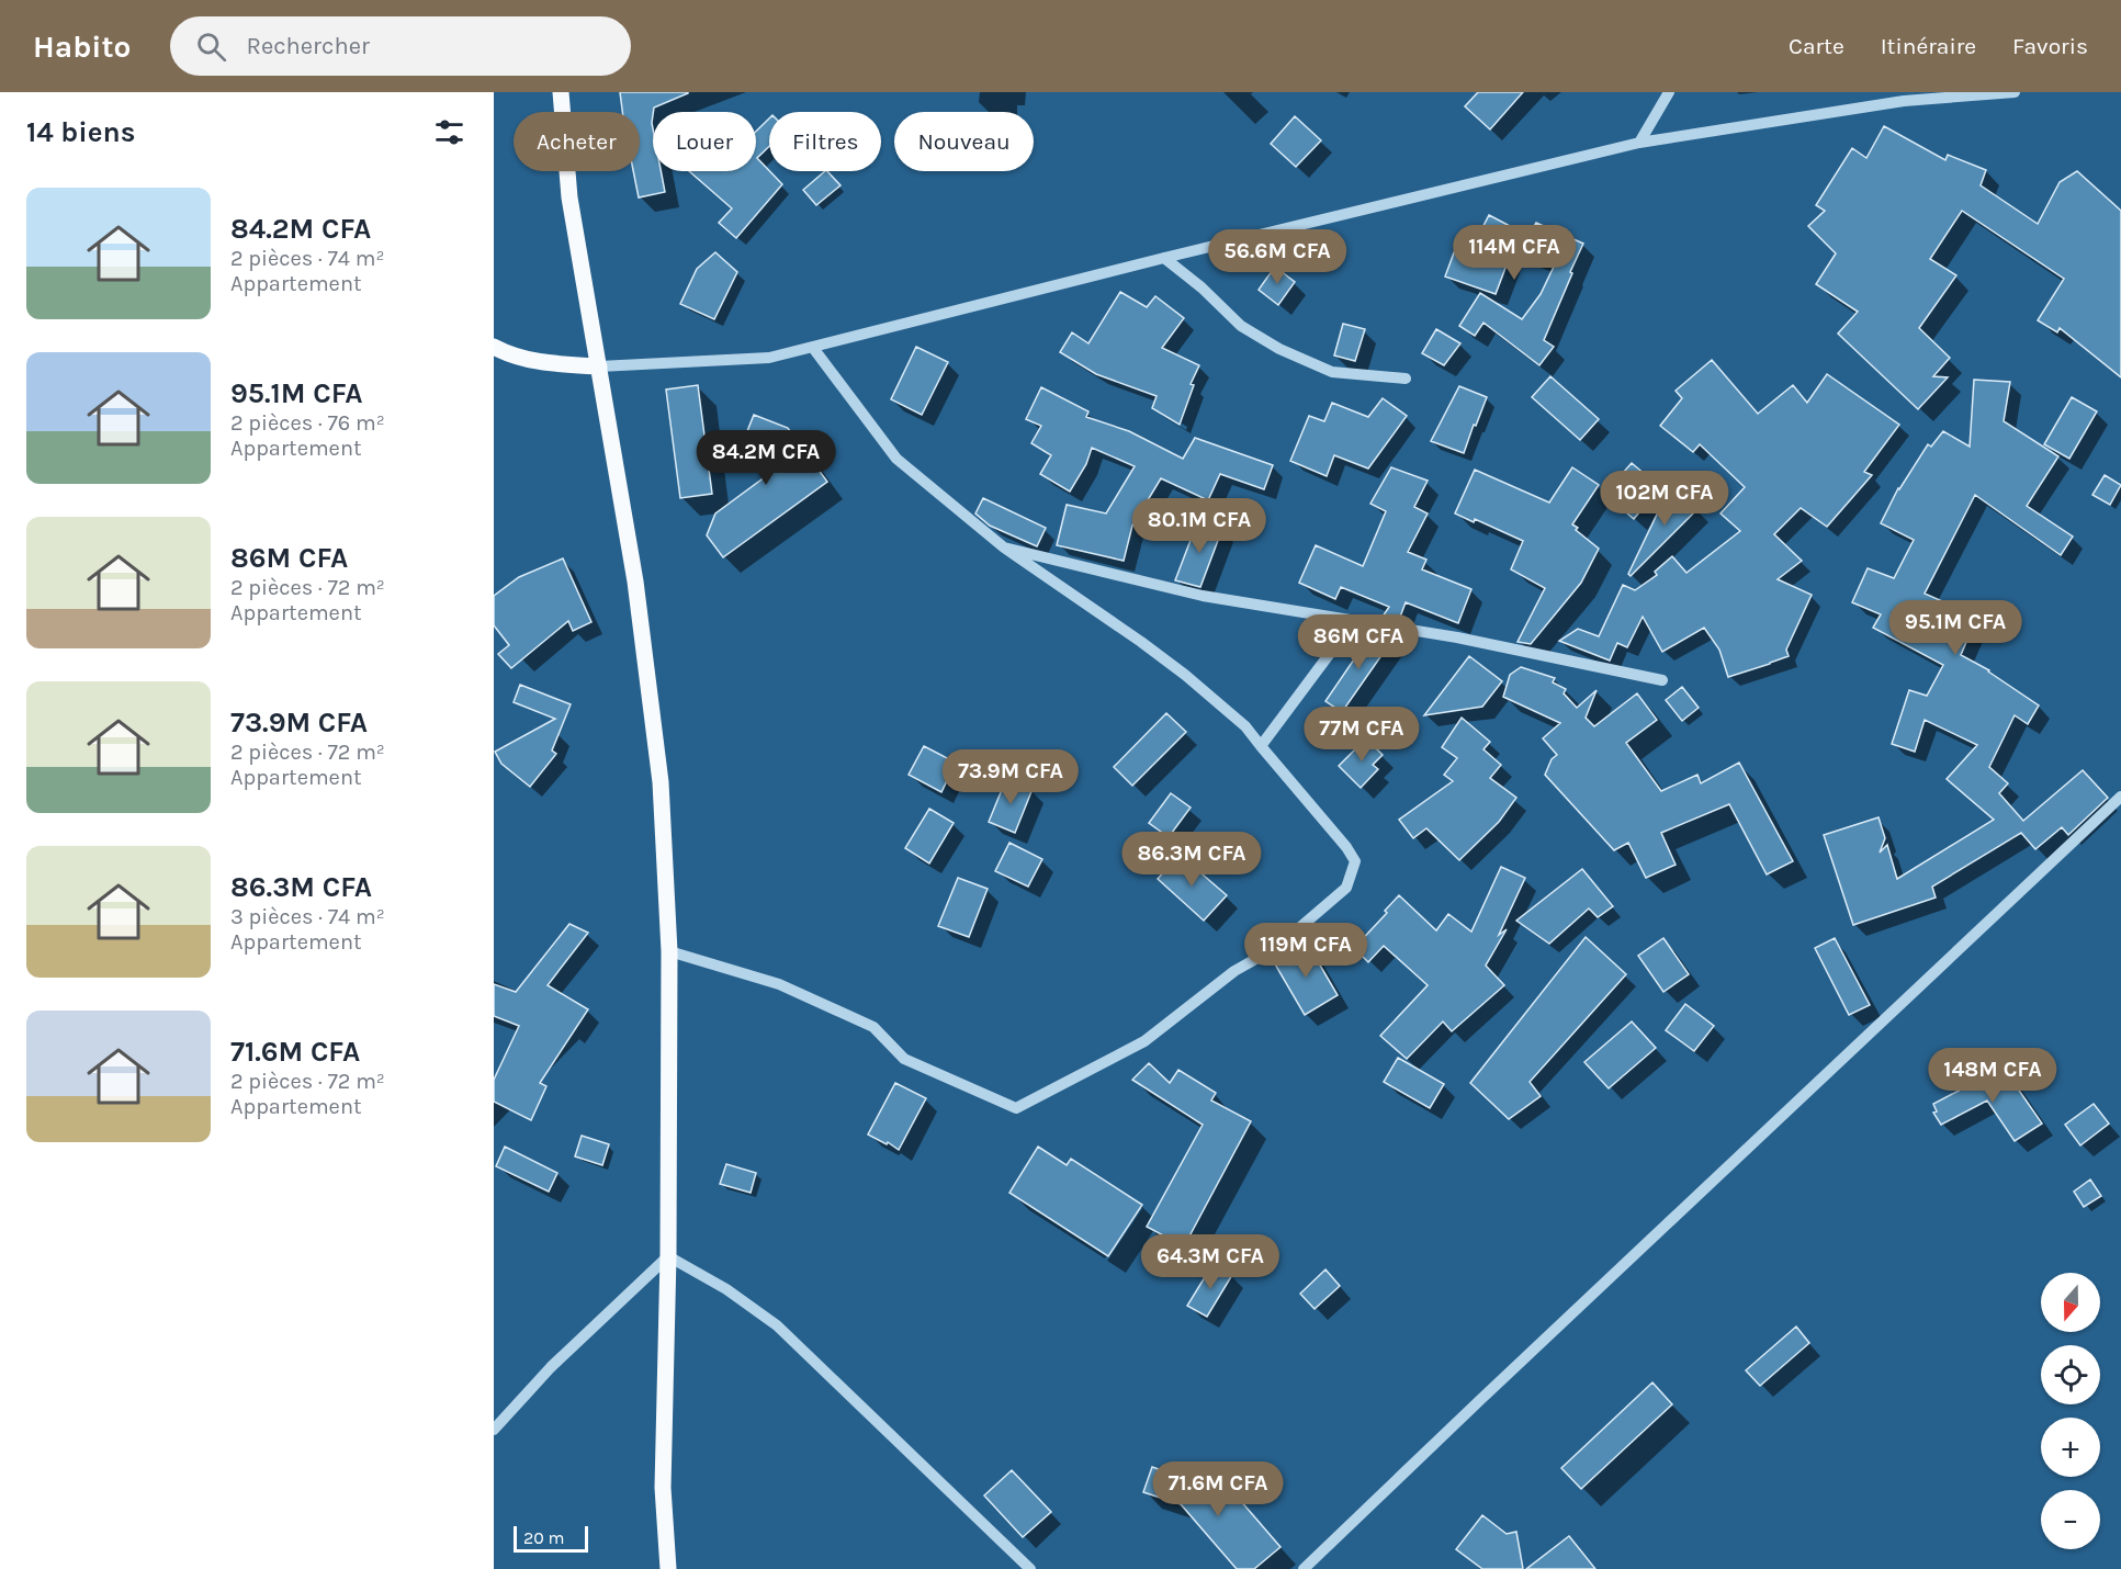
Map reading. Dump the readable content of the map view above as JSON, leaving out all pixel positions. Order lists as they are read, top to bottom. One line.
{"scale_bar":"20 m","north":"bottom","page":{"header":"Habito","search":"Rechercher","nav":["Carte","Itinéraire","Favoris"],"heading":"14 biens","chip":["Acheter","Louer","Filtres","Nouveau"],"list":[{"name":"84.2M CFA","note":"2 pièces · 74 m² · Appartement"},{"name":"95.1M CFA","note":"2 pièces · 76 m² · Appartement"},{"name":"86M CFA","note":"2 pièces · 72 m² · Appartement"},{"name":"73.9M CFA","note":"2 pièces · 72 m² · Appartement"},{"name":"86.3M CFA","note":"3 pièces · 74 m² · Appartement"},{"name":"71.6M CFA","note":"2 pièces · 72 m² · Appartement"}],"price":["114M CFA","56.6M CFA","84.2M CFA","102M CFA","80.1M CFA","95.1M CFA","86M CFA","77M CFA","73.9M CFA","86.3M CFA","119M CFA","148M CFA","64.3M CFA","71.6M CFA"],"map_buttons":["+","−"],"scale":"20 m"}}
